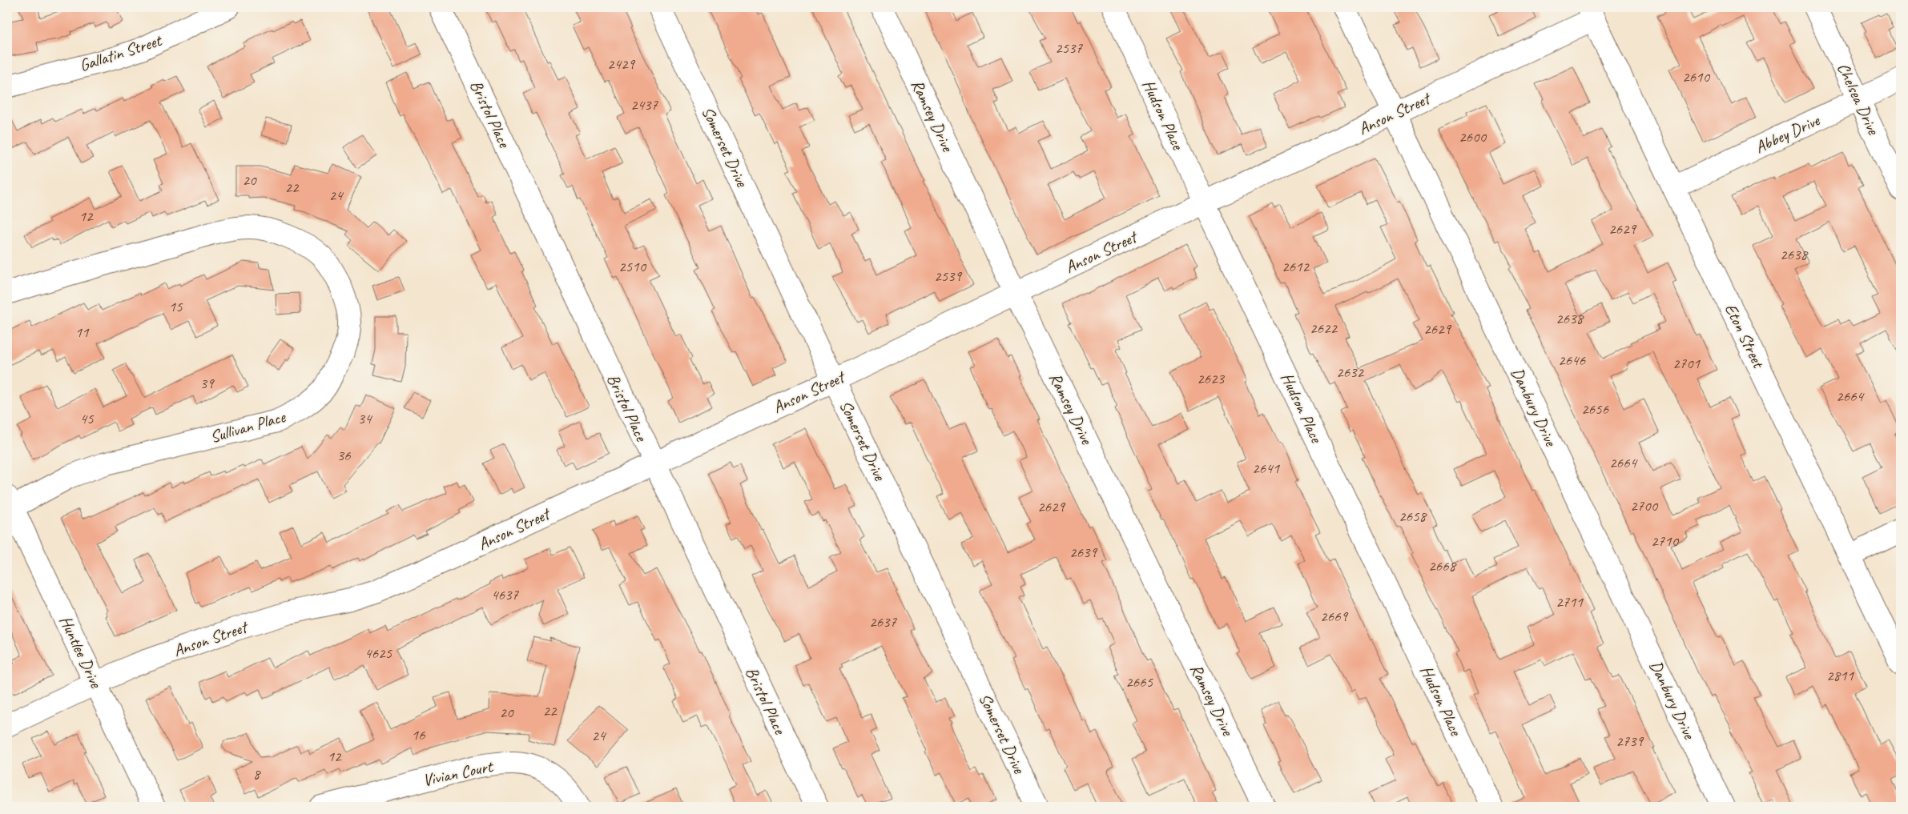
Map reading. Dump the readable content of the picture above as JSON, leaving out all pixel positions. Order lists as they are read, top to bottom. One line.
{"streets":{"street":["Gallatin Street","Chelsea Drive","Bristol Place","Anson Street","Hudson Place","Ramsey Drive","Abbey Drive","Somerset Drive","Eton Street","Danbury Drive","Sullivan Place","Huntlee Drive","Vivian Court"]},"crossings":[["Chelsea Drive","Abbey Drive"],["Bristol Place","Anson Street"],["Anson Street","Hudson Place"],["Anson Street","Ramsey Drive"],["Anson Street","Somerset Drive"],["Anson Street","Eton Street"],["Anson Street","Danbury Drive"],["Anson Street","Huntlee Drive"],["Abbey Drive","Eton Street"],["Sullivan Place","Huntlee Drive"]],"house_numbers":["2537","2429","2610","2437","2600","20","22","24","12","2629","2638","2510","2612","2539","15","2638","2622","2629","11","2646","2701","2632","2623","39","2664","2656","45","34","36","2664","2641","2700","2629","2658","2710","2639","2668","4637","2711","2669","2637","4625","2811","2665","22","20","16","24","2739","12","8"]}
